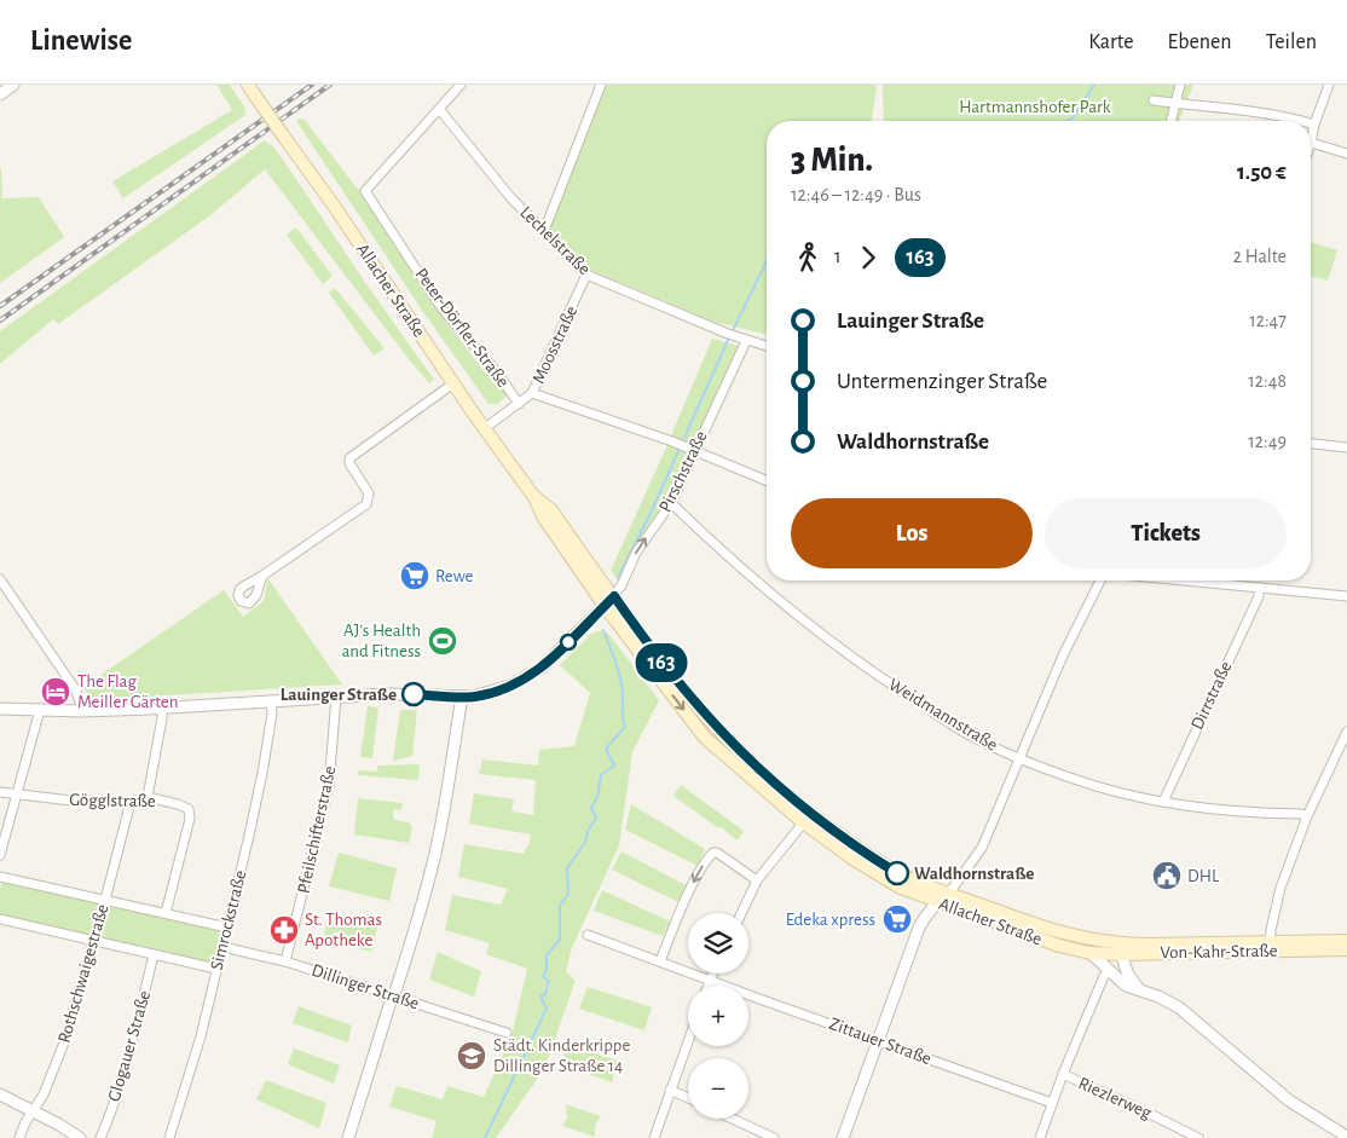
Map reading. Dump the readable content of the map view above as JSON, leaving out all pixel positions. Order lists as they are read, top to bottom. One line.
{"streets":{"main road":["Allacher Straße","Von-Kahr-Straße"],"street":["Lechelstraße","Peter-Dörfler-Straße","Moosstraße","Pirschstraße","Dirrstraße","Weidmannstraße","Gögglstraße","Pfeilschifterstraße","Simrockstraße","Rothschwaigestraße","Dillinger Straße","Zittauer Straße","Glogauer Straße","Riezlerweg"]},"crossings":[["Lechelstraße","Peter-Dörfler-Straße"],["Lechelstraße","Moosstraße"],["Lechelstraße","Pirschstraße"],["Allacher Straße","Moosstraße"],["Allacher Straße","Pirschstraße"],["Allacher Straße","Von-Kahr-Straße"],["Peter-Dörfler-Straße","Moosstraße"],["Pirschstraße","Weidmannstraße"],["Dirrstraße","Weidmannstraße"],["Gögglstraße","Rothschwaigestraße"],["Pfeilschifterstraße","Dillinger Straße"],["Simrockstraße","Dillinger Straße"]],"one_way":["Pirschstraße"],"parks":["Hartmannshofer Park"],"places":{"supermarket":["Rewe","Edeka xpress"],"sports":["AJ's Health and Fitness"],"hotel":["The Flag Meiller Gärten"],"other":["Lauinger Straße","Waldhornstraße"],"public building":["DHL"],"pharmacy":["St. Thomas Apotheke"],"school or university":["Städt. Kinderkrippe Dillinger Straße 14"]},"lines":["bus line 163"],"page":{"header":"Linewise","nav":["Karte","Ebenen","Teilen"],"on_map":"163","heading":["3 Min.","12:46 – 12:49 · Bus","1.50 €"],"legs":["1","163","2 Halte"],"list":[{"name":"Lauinger Straße","value":"12:47"},{"name":"Untermenzinger Straße","value":"12:48"},{"name":"Waldhornstraße","value":"12:49"}],"buttons":["Los","Tickets"],"map_buttons":["+","−"]}}
